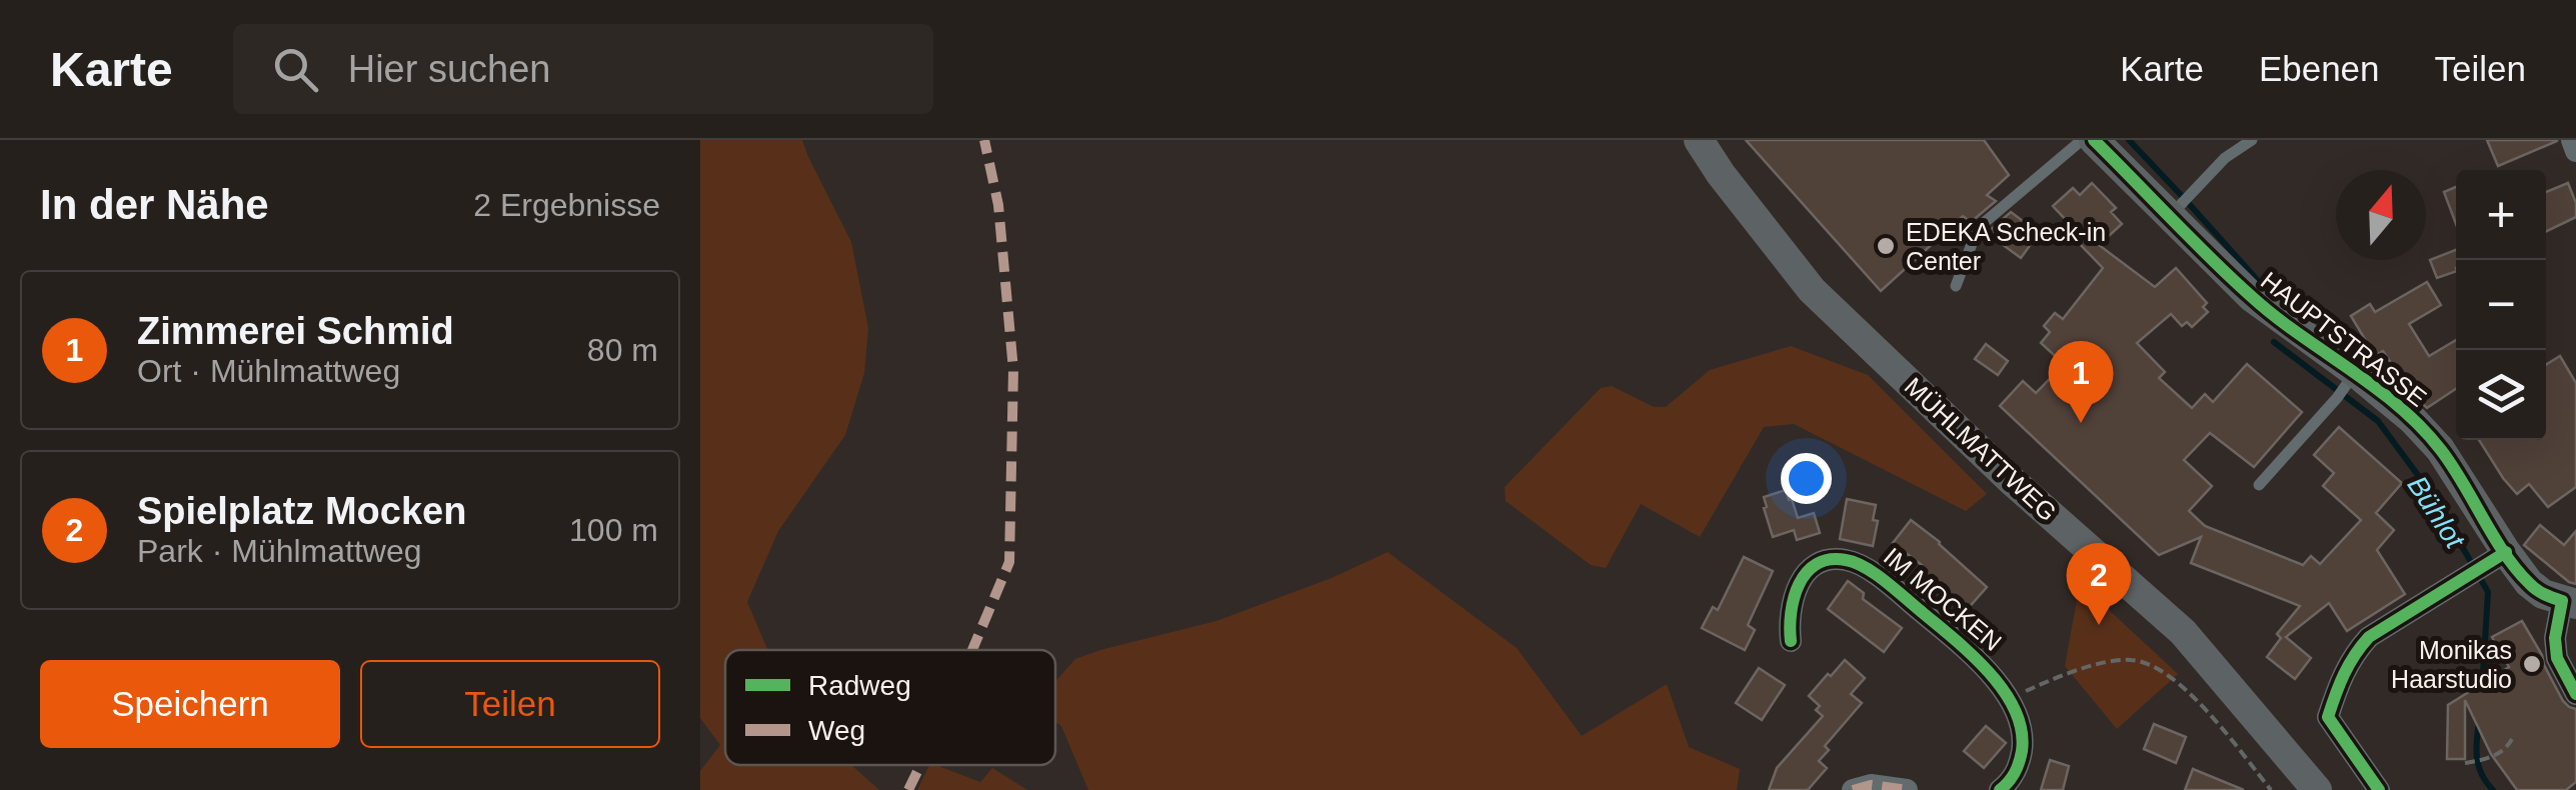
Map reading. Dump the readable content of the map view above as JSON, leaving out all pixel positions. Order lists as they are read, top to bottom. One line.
{"streets":{"main road":["HAUPTSTRASSE","MÜHLMATTWEG"],"street":["IM MOCKEN"]},"water":["Bühlot"],"places":["EDEKA Scheck-in Center","Monikas Haarstudio"],"legend":["Radweg","Weg"],"north":"top","page":{"header":"Karte","search":"Hier suchen","nav":["Karte","Ebenen","Teilen"],"heading":["In der Nähe","2 Ergebnisse"],"map_buttons":["+","−"],"list":[{"mark":"1","name":"Zimmerei Schmid","note":"Ort · Mühlmattweg","value":"80 m"},{"mark":"2","name":"Spielplatz Mocken","note":"Park · Mühlmattweg","value":"100 m"}],"pins":["1","2"],"buttons":["Speichern","Teilen"]}}
